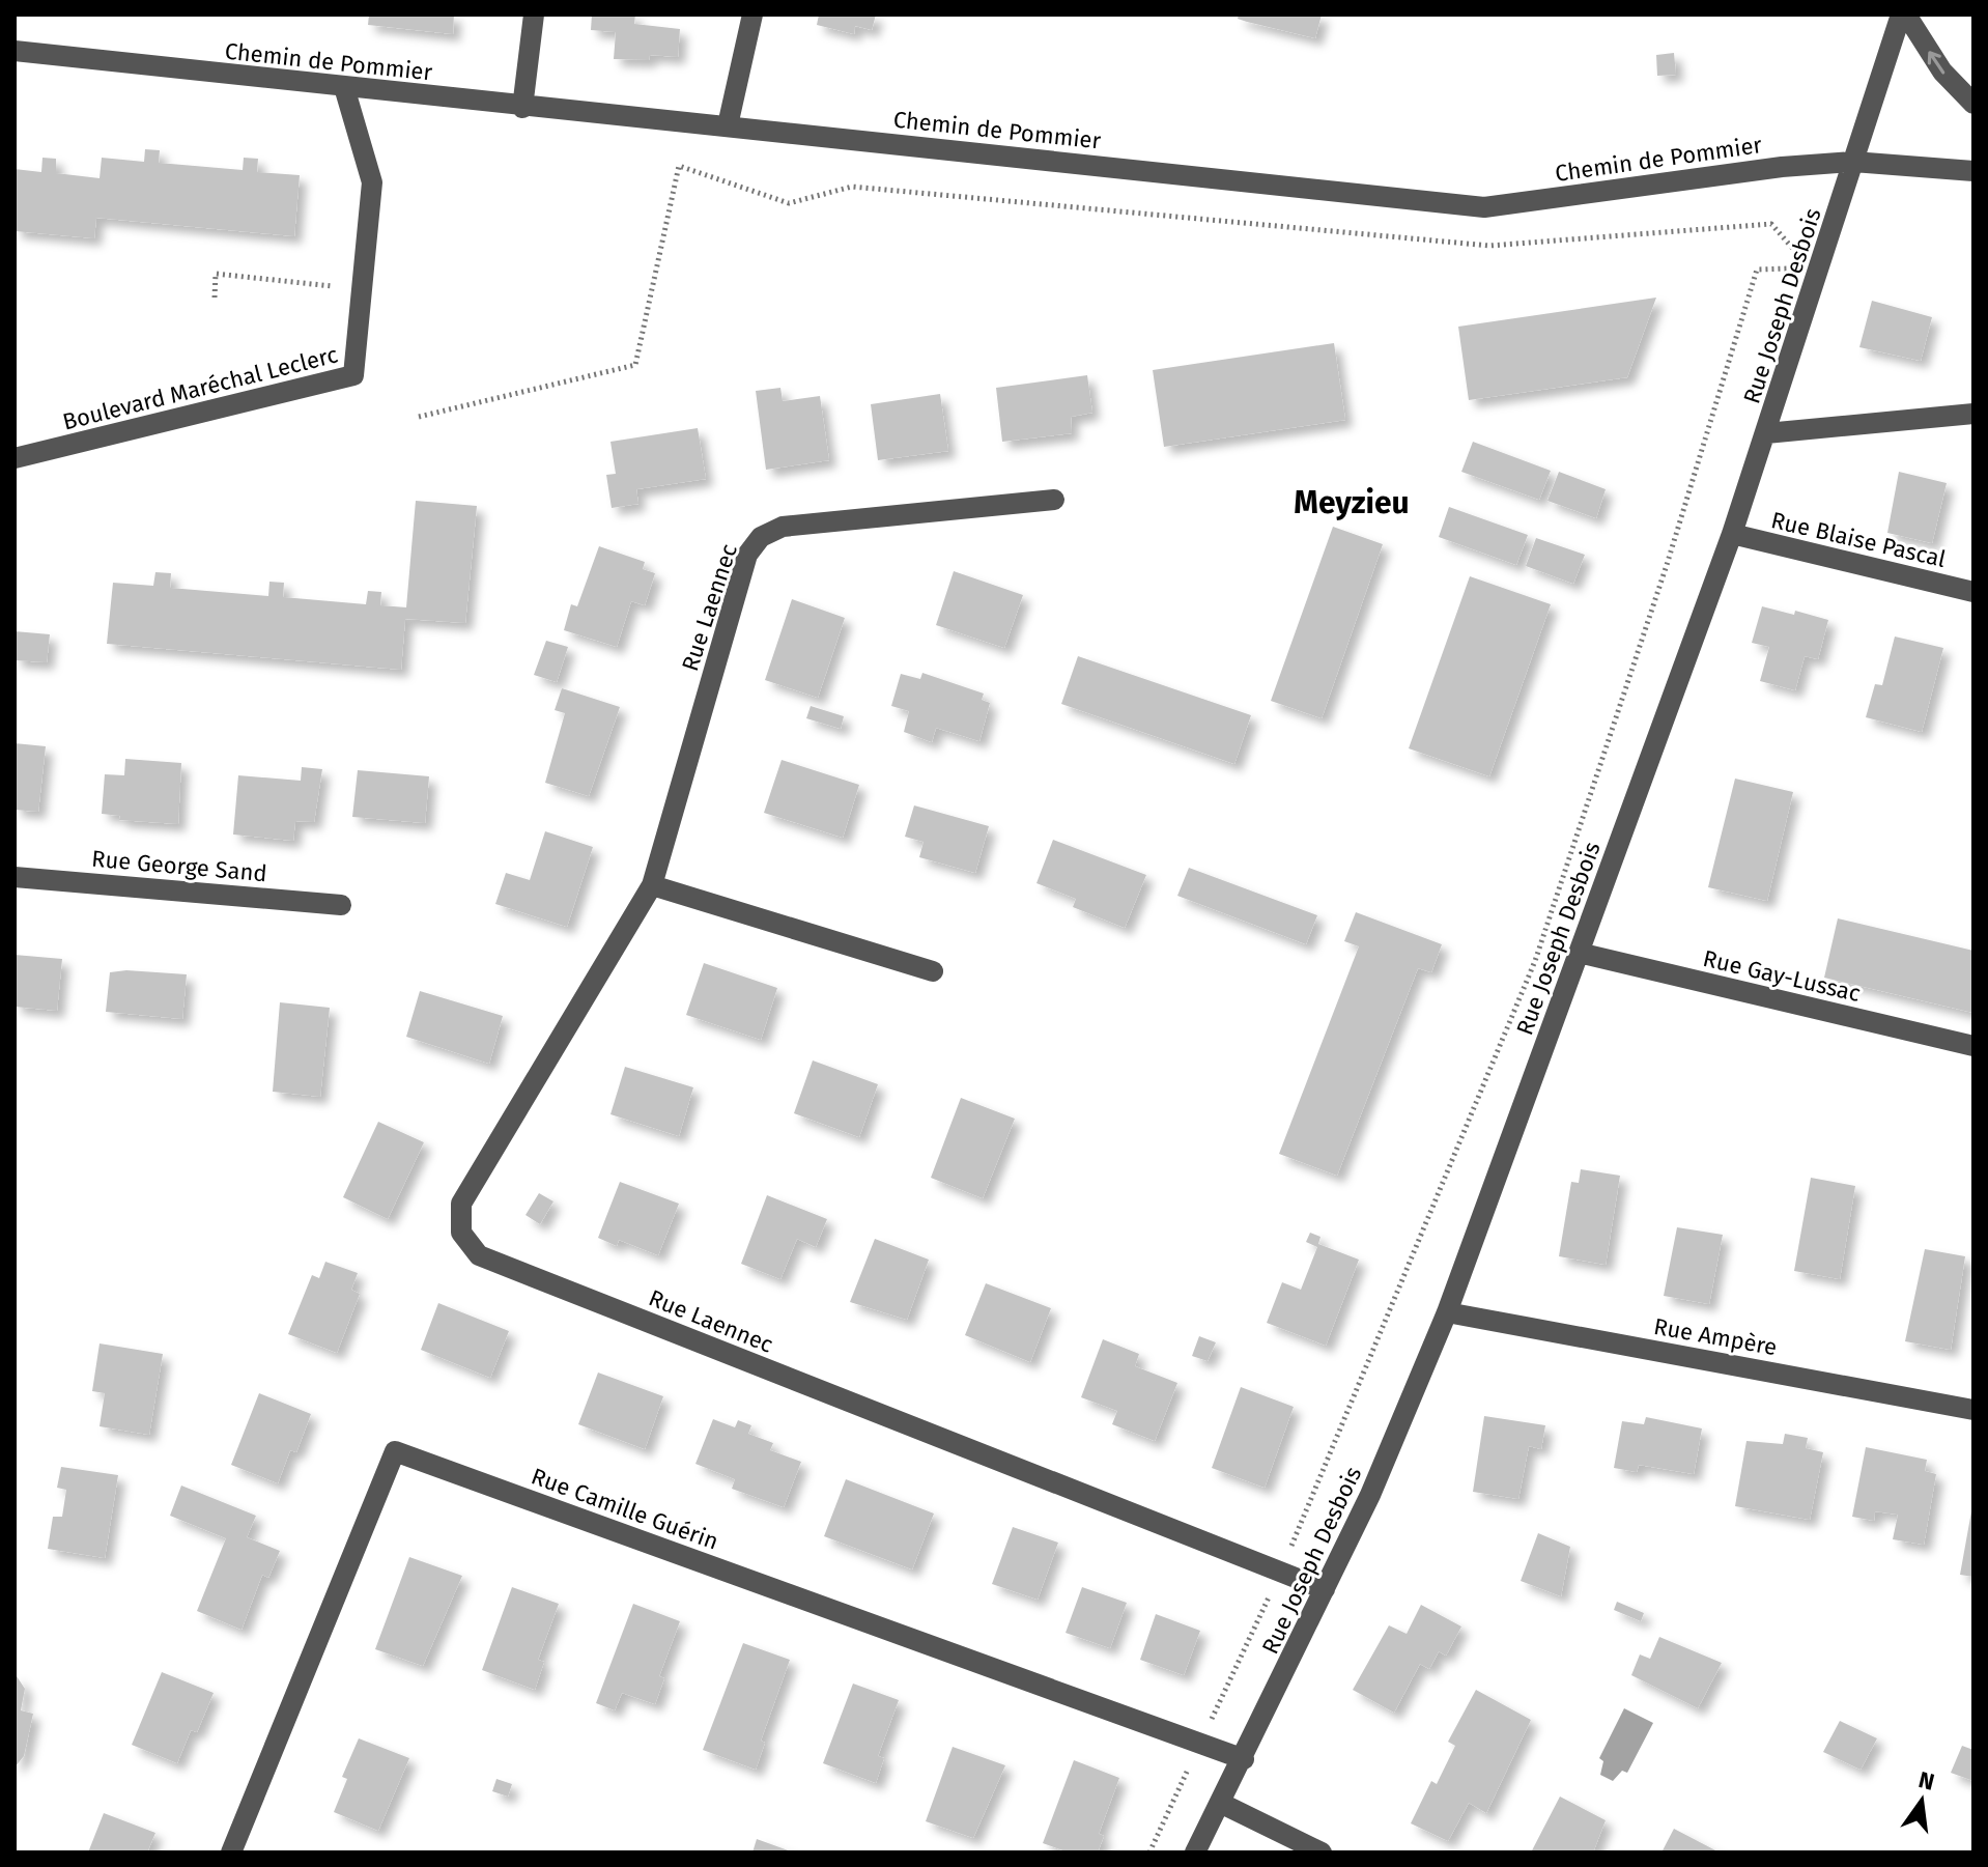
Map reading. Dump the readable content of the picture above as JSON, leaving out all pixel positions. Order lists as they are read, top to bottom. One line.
{"streets":{"street":["Chemin de Pommier","Rue Joseph Desbois","Boulevard Maréchal Leclerc","Rue Blaise Pascal","Rue Laennec","Rue George Sand","Rue Gay-Lussac","Rue Ampère","Rue Camille Guérin"]},"crossings":[["Chemin de Pommier","Rue Joseph Desbois"],["Chemin de Pommier","Boulevard Maréchal Leclerc"],["Rue Joseph Desbois","Rue Blaise Pascal"],["Rue Joseph Desbois","Rue Laennec"],["Rue Joseph Desbois","Rue Gay-Lussac"],["Rue Joseph Desbois","Rue Ampère"],["Rue Joseph Desbois","Rue Camille Guérin"]],"districts":["Meyzieu"],"north":"top"}
